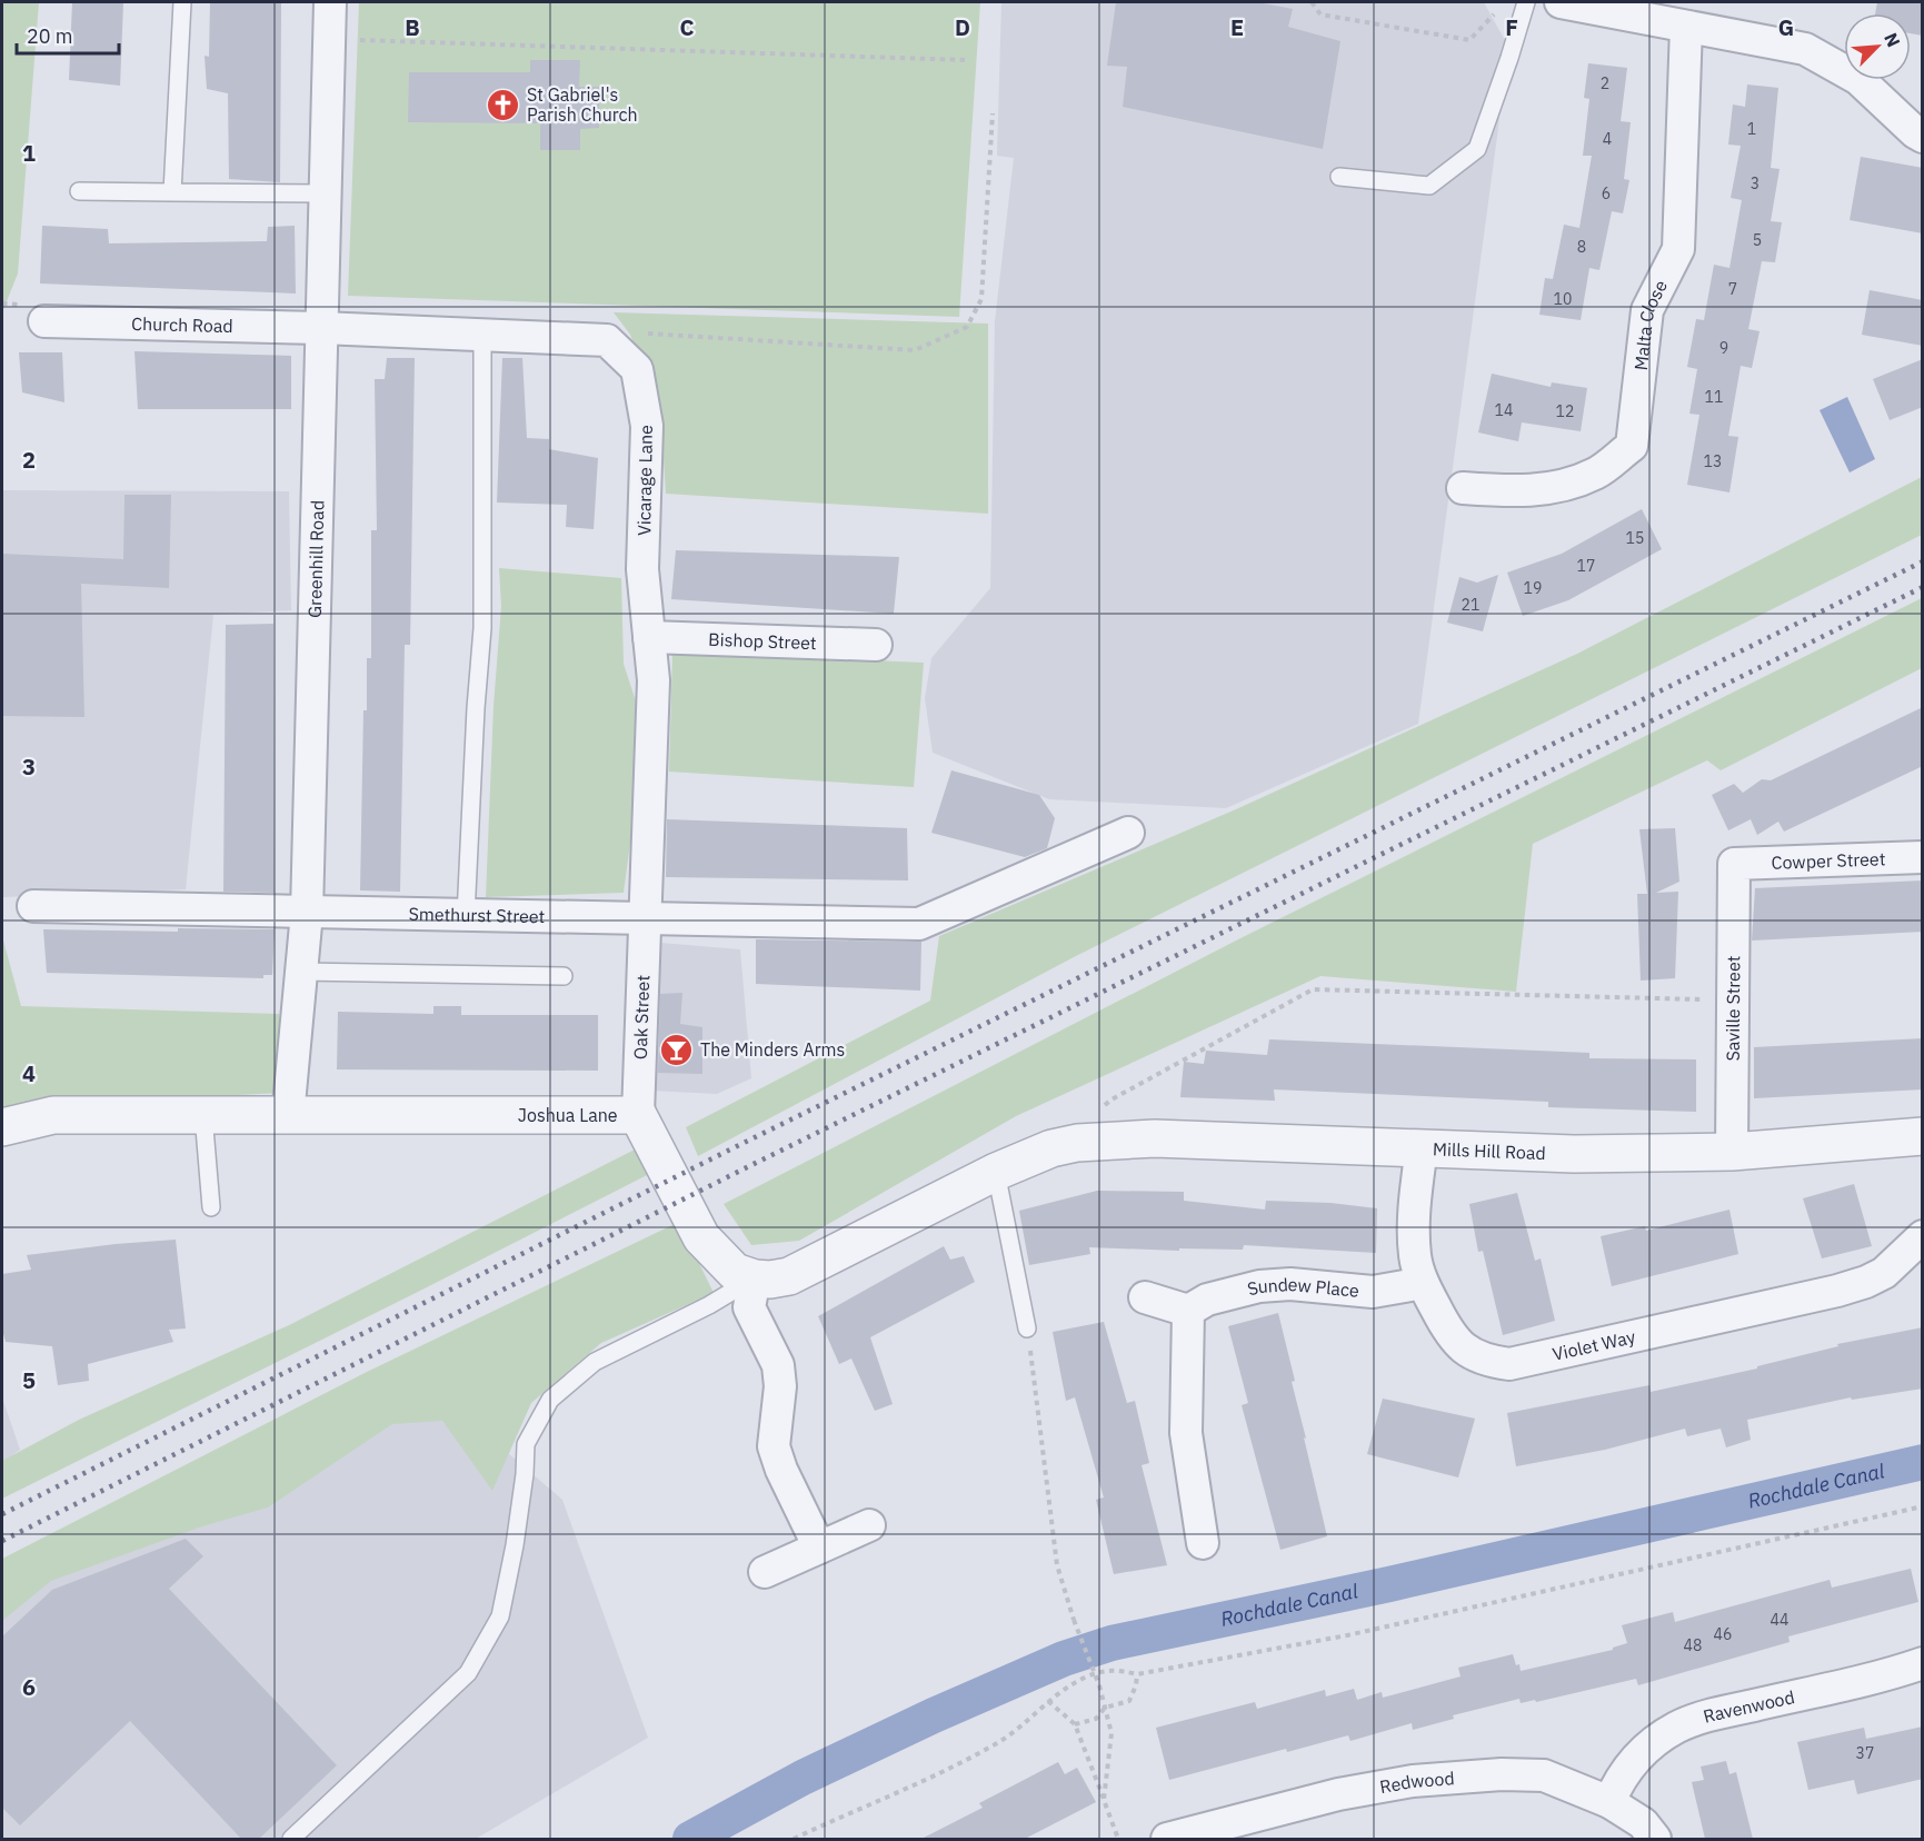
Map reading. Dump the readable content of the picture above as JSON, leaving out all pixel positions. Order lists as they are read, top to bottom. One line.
{"streets":{"street":["Church Road","Malta Close","Vicarage Lane","Greenhill Road","Bishop Street","Cowper Street","Smethurst Street","Saville Street","Oak Street","Joshua Lane","Mills Hill Road","Sundew Place","Violet Way","Ravenwood","Redwood"]},"crossings":[["Church Road","Greenhill Road"],["Vicarage Lane","Bishop Street"],["Vicarage Lane","Smethurst Street"],["Vicarage Lane","Oak Street"],["Greenhill Road","Smethurst Street"],["Greenhill Road","Joshua Lane"],["Cowper Street","Saville Street"],["Smethurst Street","Oak Street"],["Saville Street","Mills Hill Road"],["Oak Street","Joshua Lane"],["Mills Hill Road","Violet Way"],["Sundew Place","Violet Way"],["Ravenwood","Redwood"]],"water":["Rochdale Canal"],"places":{"church":["St Gabriel's Parish Church"],"bar":["The Minders Arms"]},"house_numbers":["2","1","4","3","6","5","8","7","10","9","11","14","12","13","15","17","19","21","44","46","48","37"],"scale_bar":"20 m","north":"top right","grid":{"columns":["B","C","D","E","F","G"],"rows":["1","2","3","4","5","6"]}}
